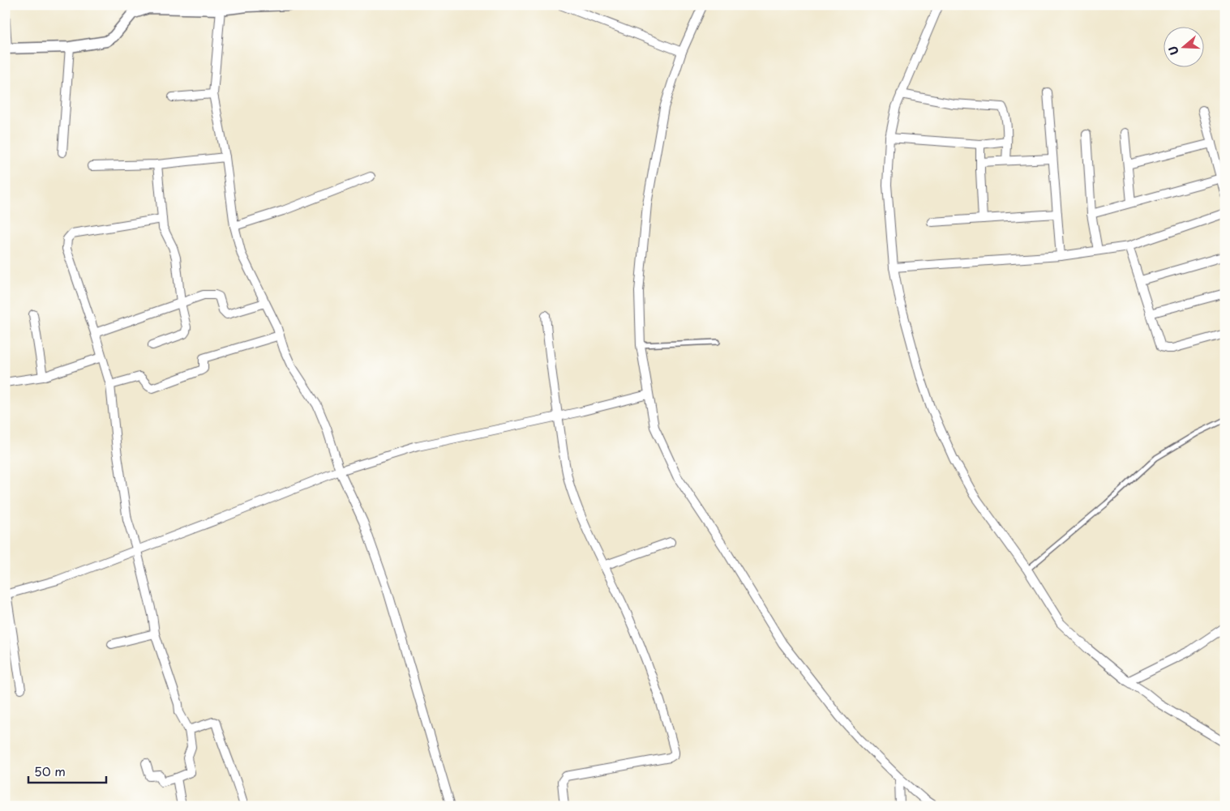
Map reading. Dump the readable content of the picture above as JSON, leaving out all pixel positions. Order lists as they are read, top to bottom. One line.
{"scale_bar":"50 m","north":"left"}
